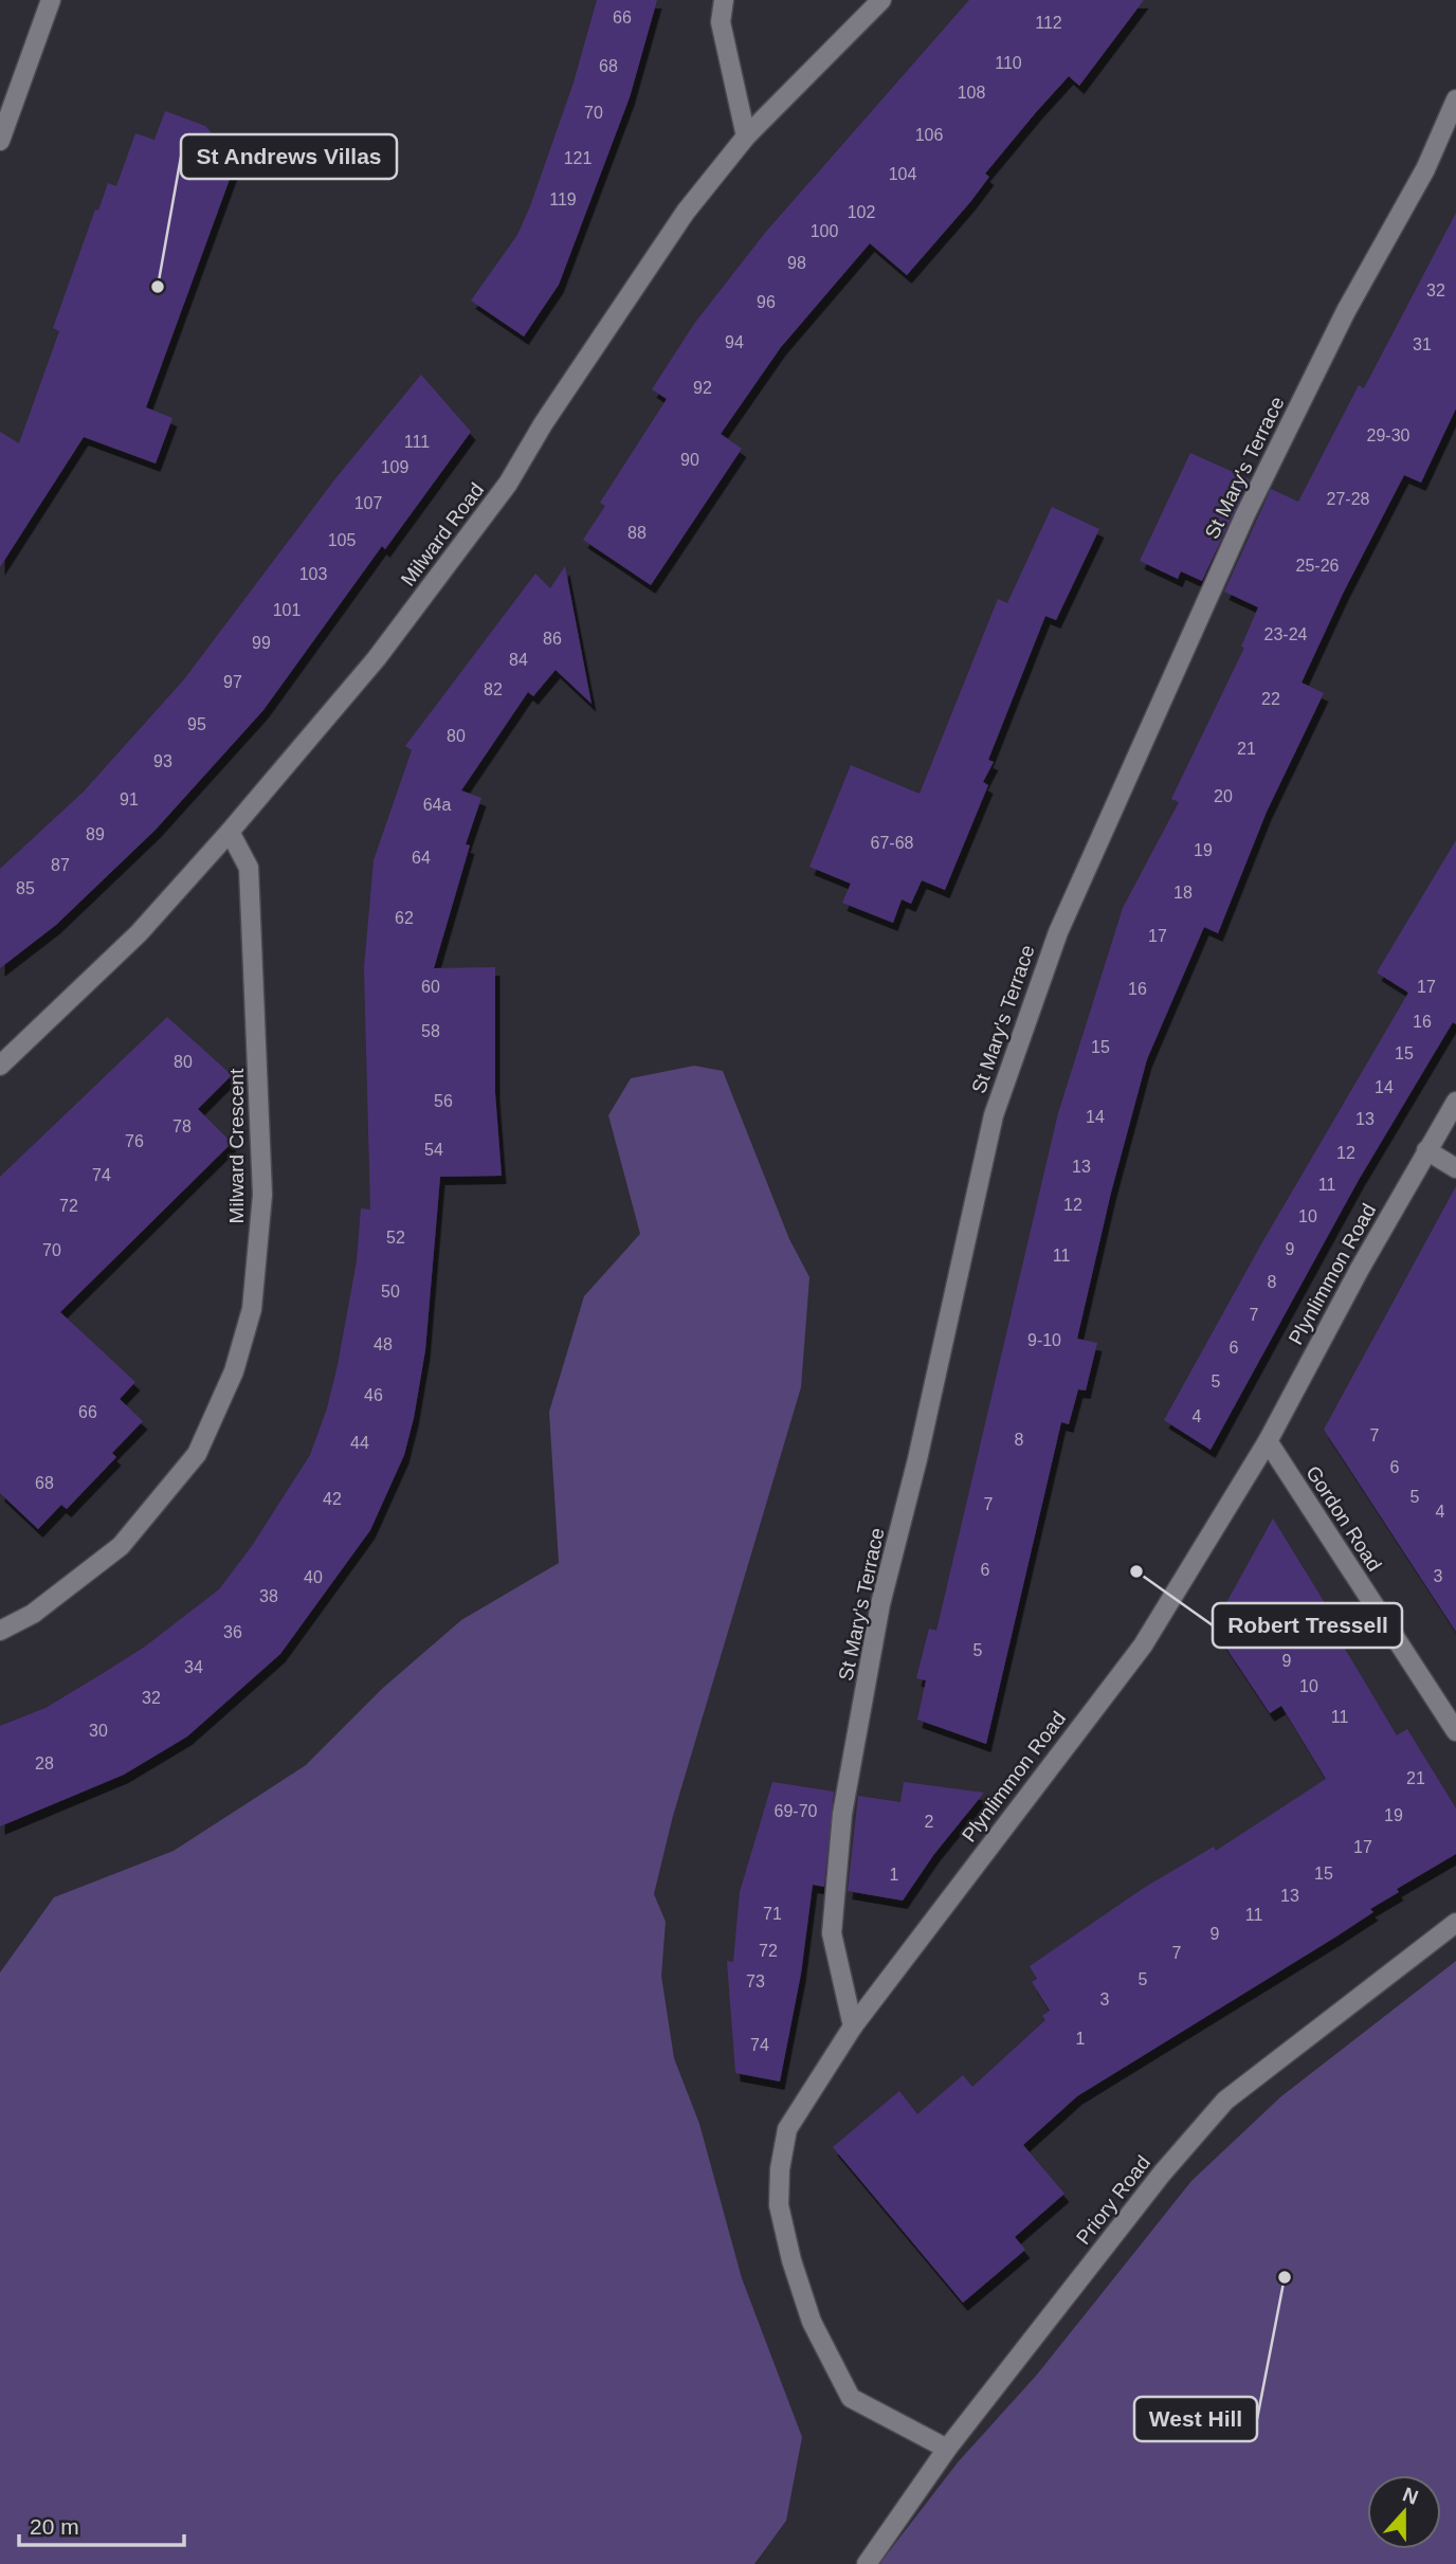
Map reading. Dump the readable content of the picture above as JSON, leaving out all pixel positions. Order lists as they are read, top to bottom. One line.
{"streets":{"street":["St Mary's Terrace","Milward Road","Milward Crescent","Plynlimmon Road","Gordon Road","Priory Road"]},"crossings":[["St Mary's Terrace","Plynlimmon Road"],["Milward Road","Milward Crescent"],["Plynlimmon Road","Gordon Road"],["Plynlimmon Road","Priory Road"]],"places":["St Andrews Villas","Robert Tressell","West Hill"],"house_numbers":["66","112","110","68","108","70","106","121","104","119","102","100","98","32","96","94","31","92","29-30","111","90","109","27-28","107","88","105","25-26","103","101","23-24","86","99","84","97","82","22","95","80","21","93","20","91","64a","89","67-68","19","64","87","85","18","62","17","60","17","16","16","58","15","15","80","14","56","14","13","78","76","54","12","13","74","11","12","72","10","52","9","70","11","8","50","7","9-10","48","6","5","46","66","4","7","8","44","6","68","5","42","7","4","6","3","40","38","36","5","9","34","10","32","11","30","28","21","69-70","19","2","17","15","1","13","71","11","9","72","7","5","73","3","1","74"],"scale_bar":"20 m","north":"top"}
